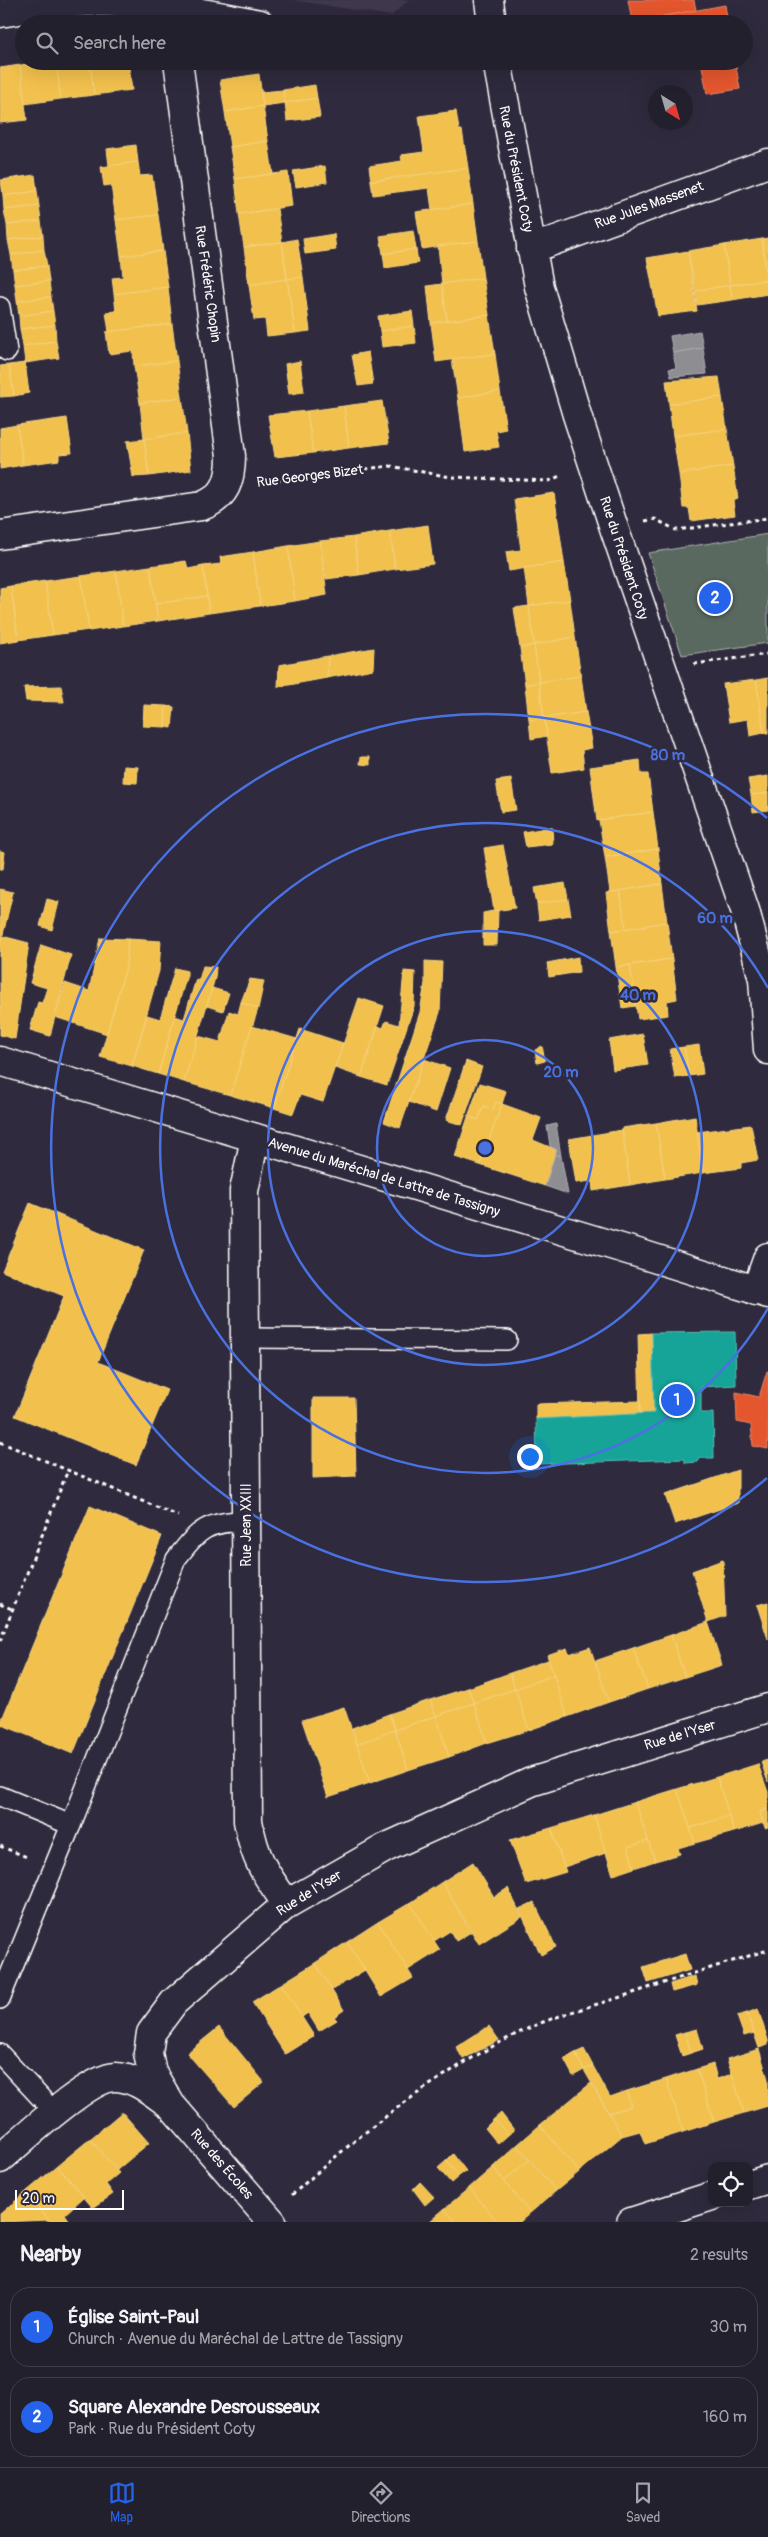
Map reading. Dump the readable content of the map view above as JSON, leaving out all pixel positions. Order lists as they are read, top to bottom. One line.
{"streets":{"street":["Rue du Président Coty","Rue Jules Massenet","Rue Frédéric Chopin","Avenue du Maréchal de Lattre de Tassigny","Rue Jean XXIII","Rue de l'Yser","Rue des Écoles"],"path":["Rue Georges Bizet"]},"crossings":[["Rue du Président Coty","Rue Jules Massenet"],["Rue du Président Coty","Rue Georges Bizet"],["Avenue du Maréchal de Lattre de Tassigny","Rue Jean XXIII"],["Rue Jean XXIII","Rue de l'Yser"],["Rue de l'Yser","Rue des Écoles"]],"scale_bar":"20 m","north":"bottom right","page":{"search":"Search here","pins":["2","1"],"scale":"20 m","heading":["Nearby","2 results"],"list":[{"mark":"1","name":"Église Saint-Paul","note":"Church · Avenue du Maréchal de Lattre de Tassigny","value":"30 m"},{"mark":"2","name":"Square Alexandre Desrousseaux","note":"Park · Rue du Président Coty","value":"160 m"}],"nav":["Map","Directions","Saved"]},"rings":["80 m","60 m","40 m","20 m"]}
